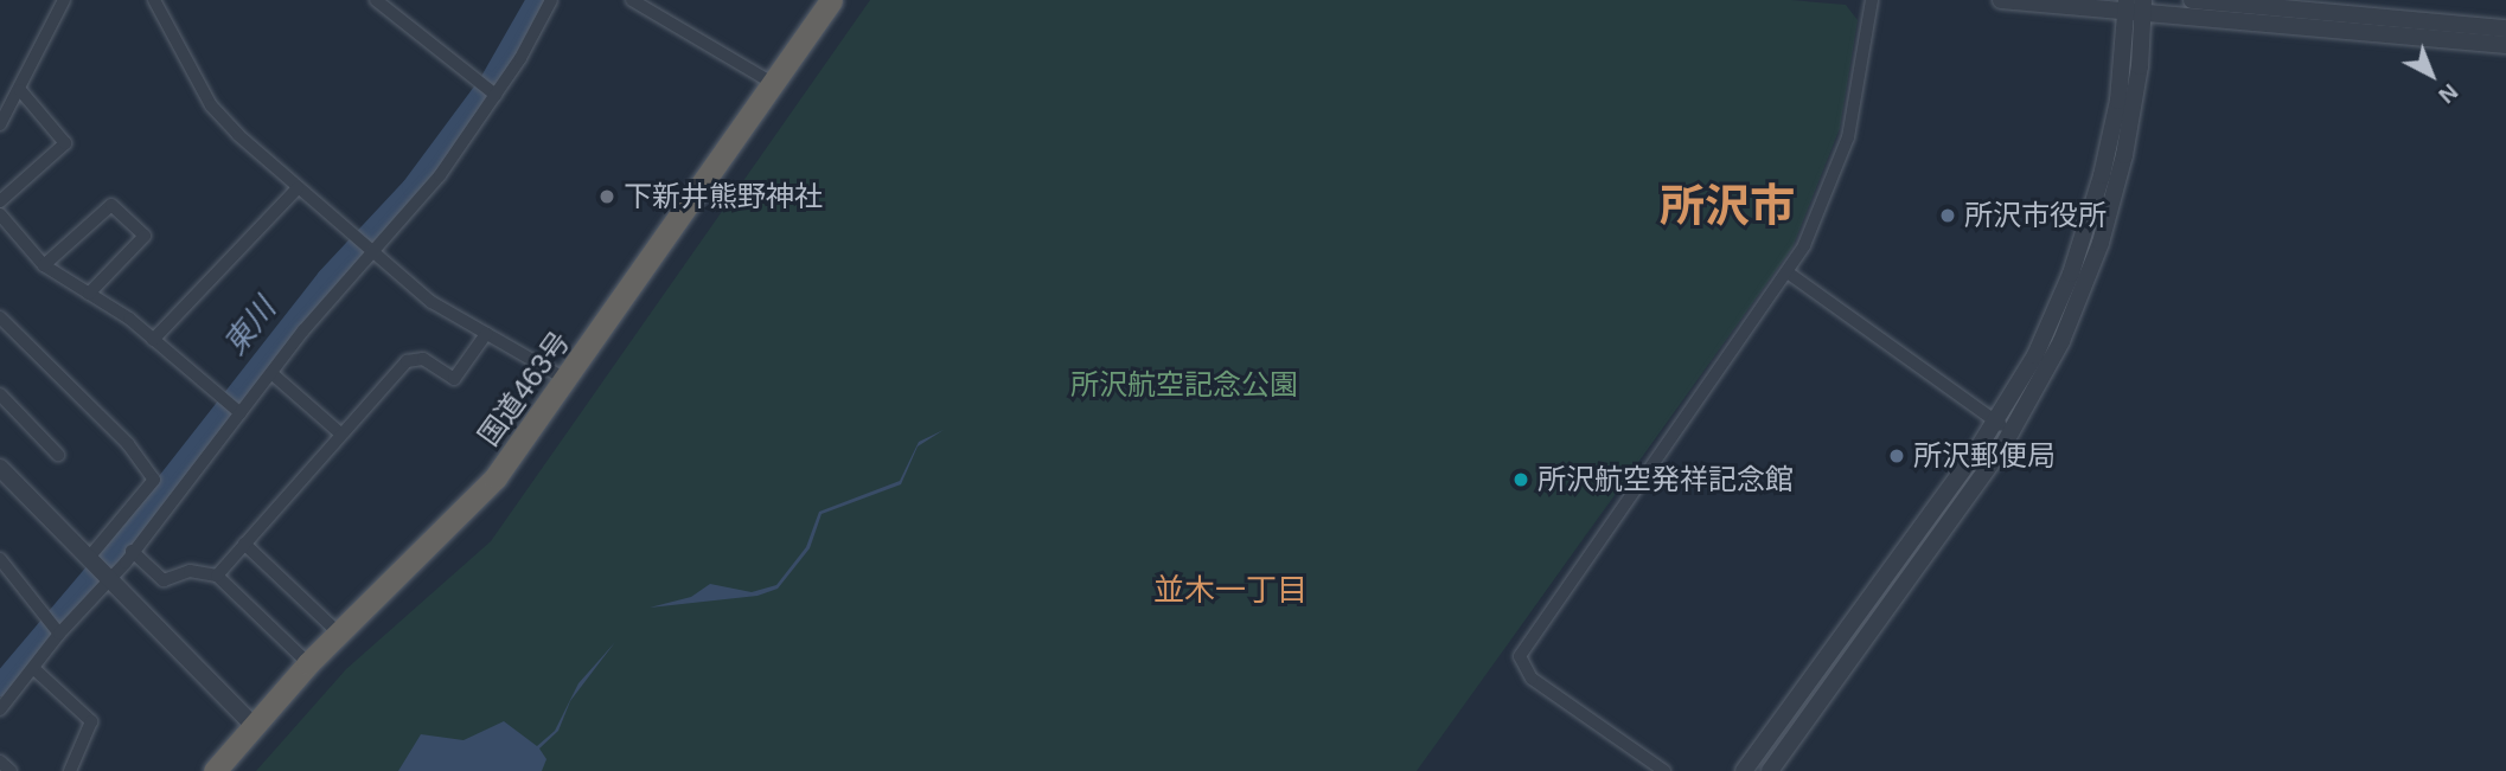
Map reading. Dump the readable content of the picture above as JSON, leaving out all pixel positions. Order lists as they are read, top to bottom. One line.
{"streets":{"highway":["国道463号"]},"districts":["所沢市","並木一丁目"],"water":["東川"],"parks":["所沢航空記念公園"],"places":["下新井熊野神社","所沢市役所","所沢郵便局","所沢航空発祥記念館"],"north":"bottom right"}
